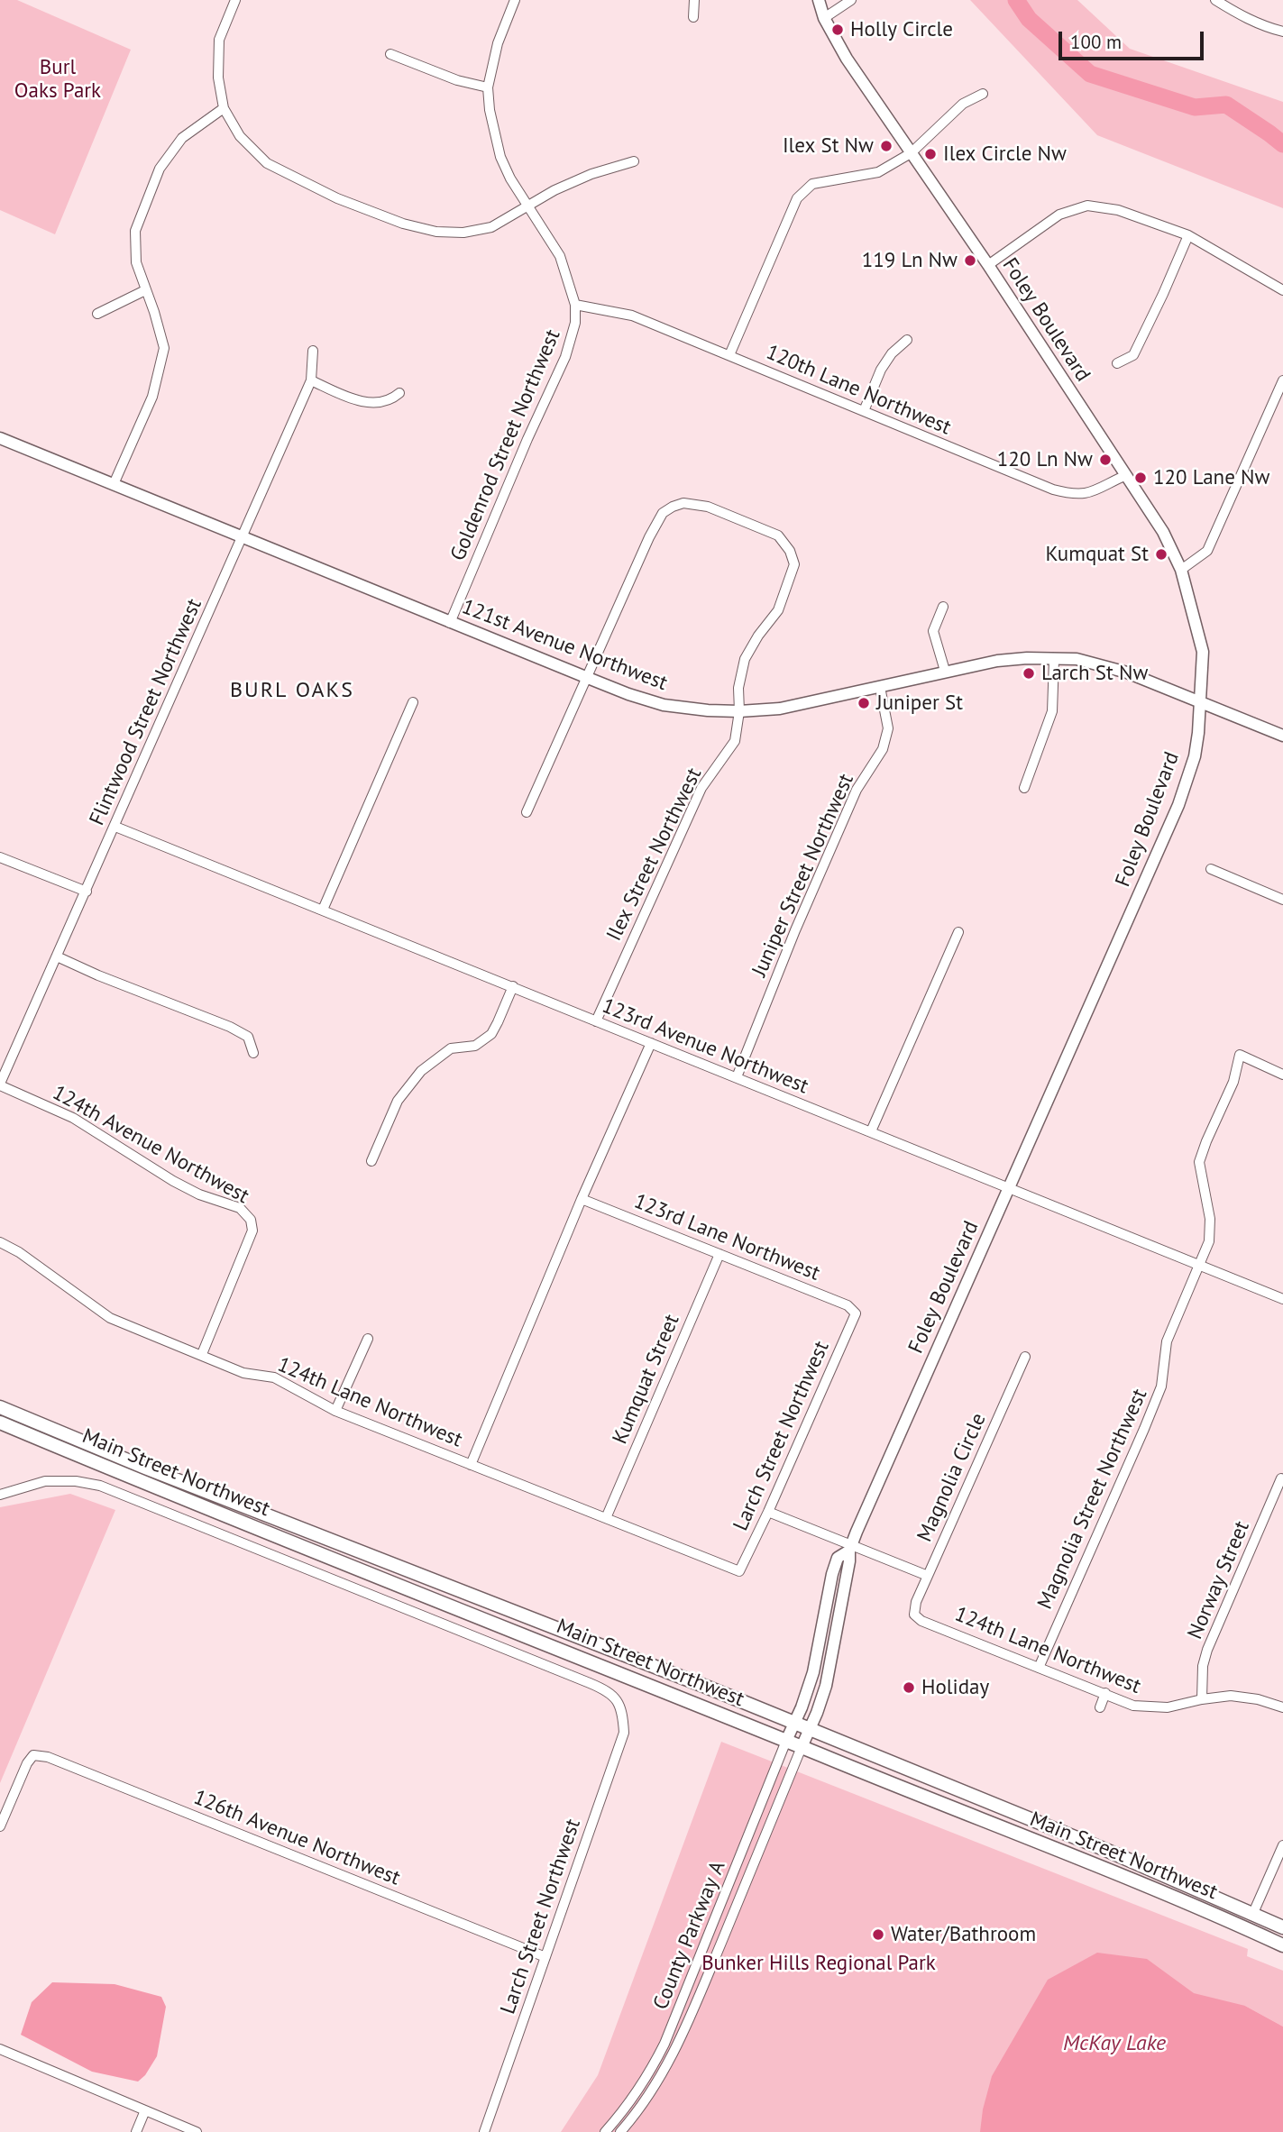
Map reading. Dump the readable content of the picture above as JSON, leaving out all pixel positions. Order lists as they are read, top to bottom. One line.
{"streets":{"main road":["Main Street Northwest"],"street":["Foley Boulevard","120th Lane Northwest","Goldenrod Street Northwest","121st Avenue Northwest","Flintwood Street Northwest","Ilex Street Northwest","Juniper Street Northwest","123rd Avenue Northwest","124th Avenue Northwest","123rd Lane Northwest","Kumquat Street","124th Lane Northwest","Larch Street Northwest","Magnolia Circle","Magnolia Street Northwest","Norway Street","126th Avenue Northwest","County Parkway A"]},"crossings":[["Foley Boulevard","120th Lane Northwest"],["Foley Boulevard","121st Avenue Northwest"],["Foley Boulevard","123rd Avenue Northwest"],["Foley Boulevard","Main Street Northwest"],["Foley Boulevard","County Parkway A"],["120th Lane Northwest","Goldenrod Street Northwest"],["Goldenrod Street Northwest","121st Avenue Northwest"],["121st Avenue Northwest","Flintwood Street Northwest"],["121st Avenue Northwest","Ilex Street Northwest"],["121st Avenue Northwest","Juniper Street Northwest"],["Flintwood Street Northwest","123rd Avenue Northwest"],["Flintwood Street Northwest","124th Avenue Northwest"],["Ilex Street Northwest","123rd Avenue Northwest"],["Juniper Street Northwest","123rd Avenue Northwest"],["123rd Avenue Northwest","Magnolia Street Northwest"],["124th Avenue Northwest","124th Lane Northwest"],["123rd Lane Northwest","Kumquat Street"],["123rd Lane Northwest","Larch Street Northwest"],["Kumquat Street","124th Lane Northwest"],["124th Lane Northwest","Larch Street Northwest"],["124th Lane Northwest","Magnolia Circle"],["124th Lane Northwest","Magnolia Street Northwest"],["124th Lane Northwest","Norway Street"],["Larch Street Northwest","126th Avenue Northwest"],["Main Street Northwest","County Parkway A"]],"districts":["BURL OAKS"],"water":["McKay Lake"],"parks":["Burl Oaks Park","Bunker Hills Regional Park"],"places":["Holly Circle","Ilex St Nw","Ilex Circle Nw","119 Ln Nw","120 Ln Nw","120 Lane Nw","Kumquat St","Larch St Nw","Juniper St","Holiday","Water/Bathroom"],"scale_bar":"100 m"}
